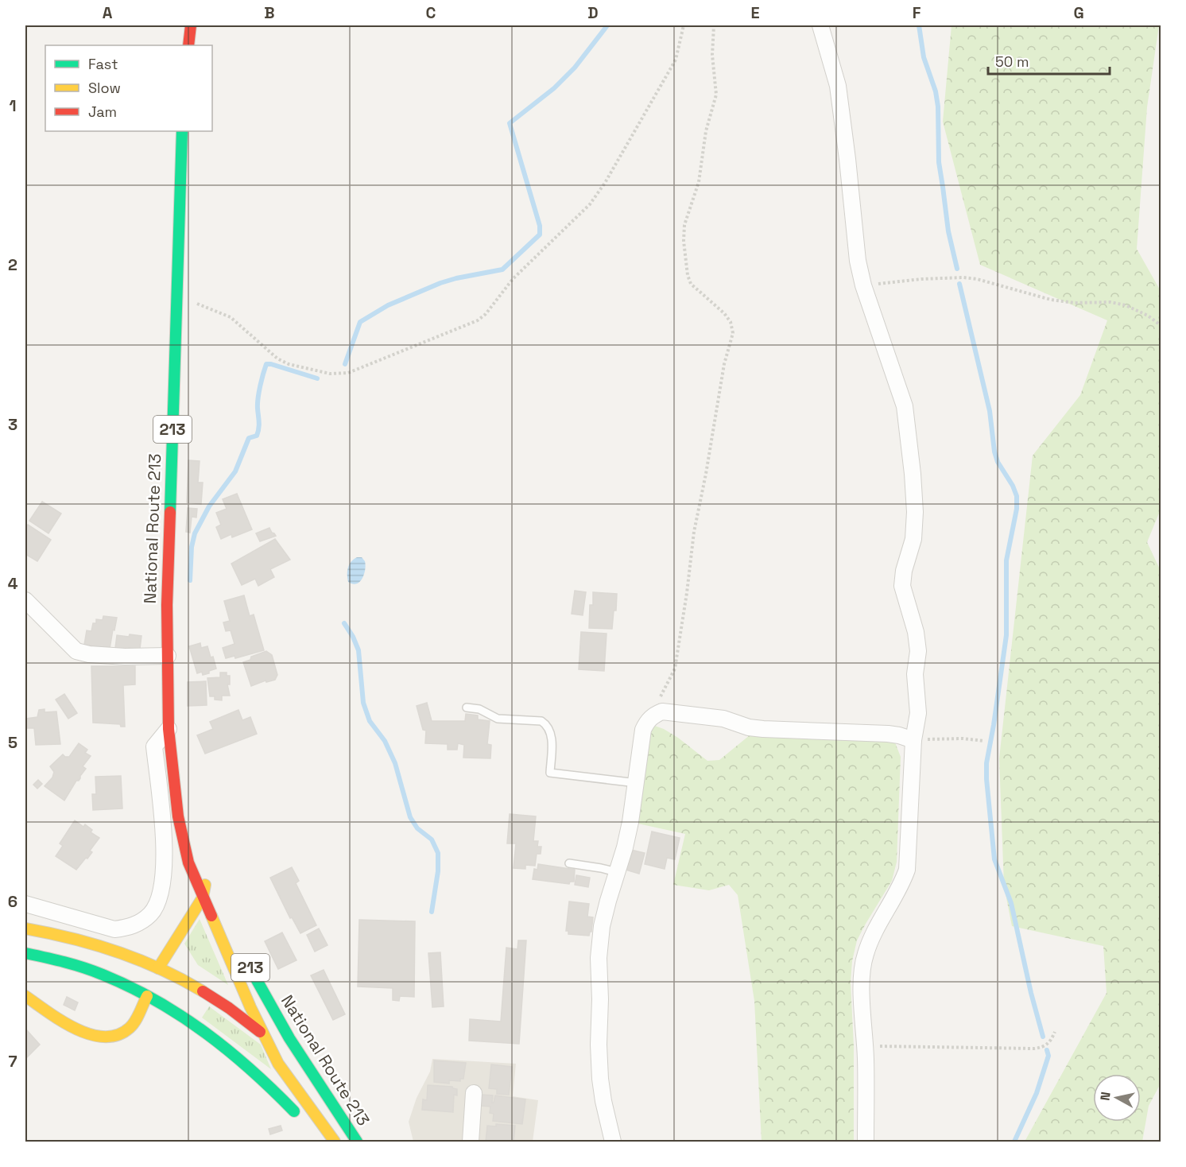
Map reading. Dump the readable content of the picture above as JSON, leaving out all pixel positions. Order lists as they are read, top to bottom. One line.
{"streets":{"main road":["213","National Route 213"]},"crossings":[["213","National Route 213"]],"legend":["Fast","Slow","Jam"],"scale_bar":"50 m","north":"left","grid":{"columns":["A","B","C","D","E","F","G"],"rows":["1","2","3","4","5","6","7"]}}
